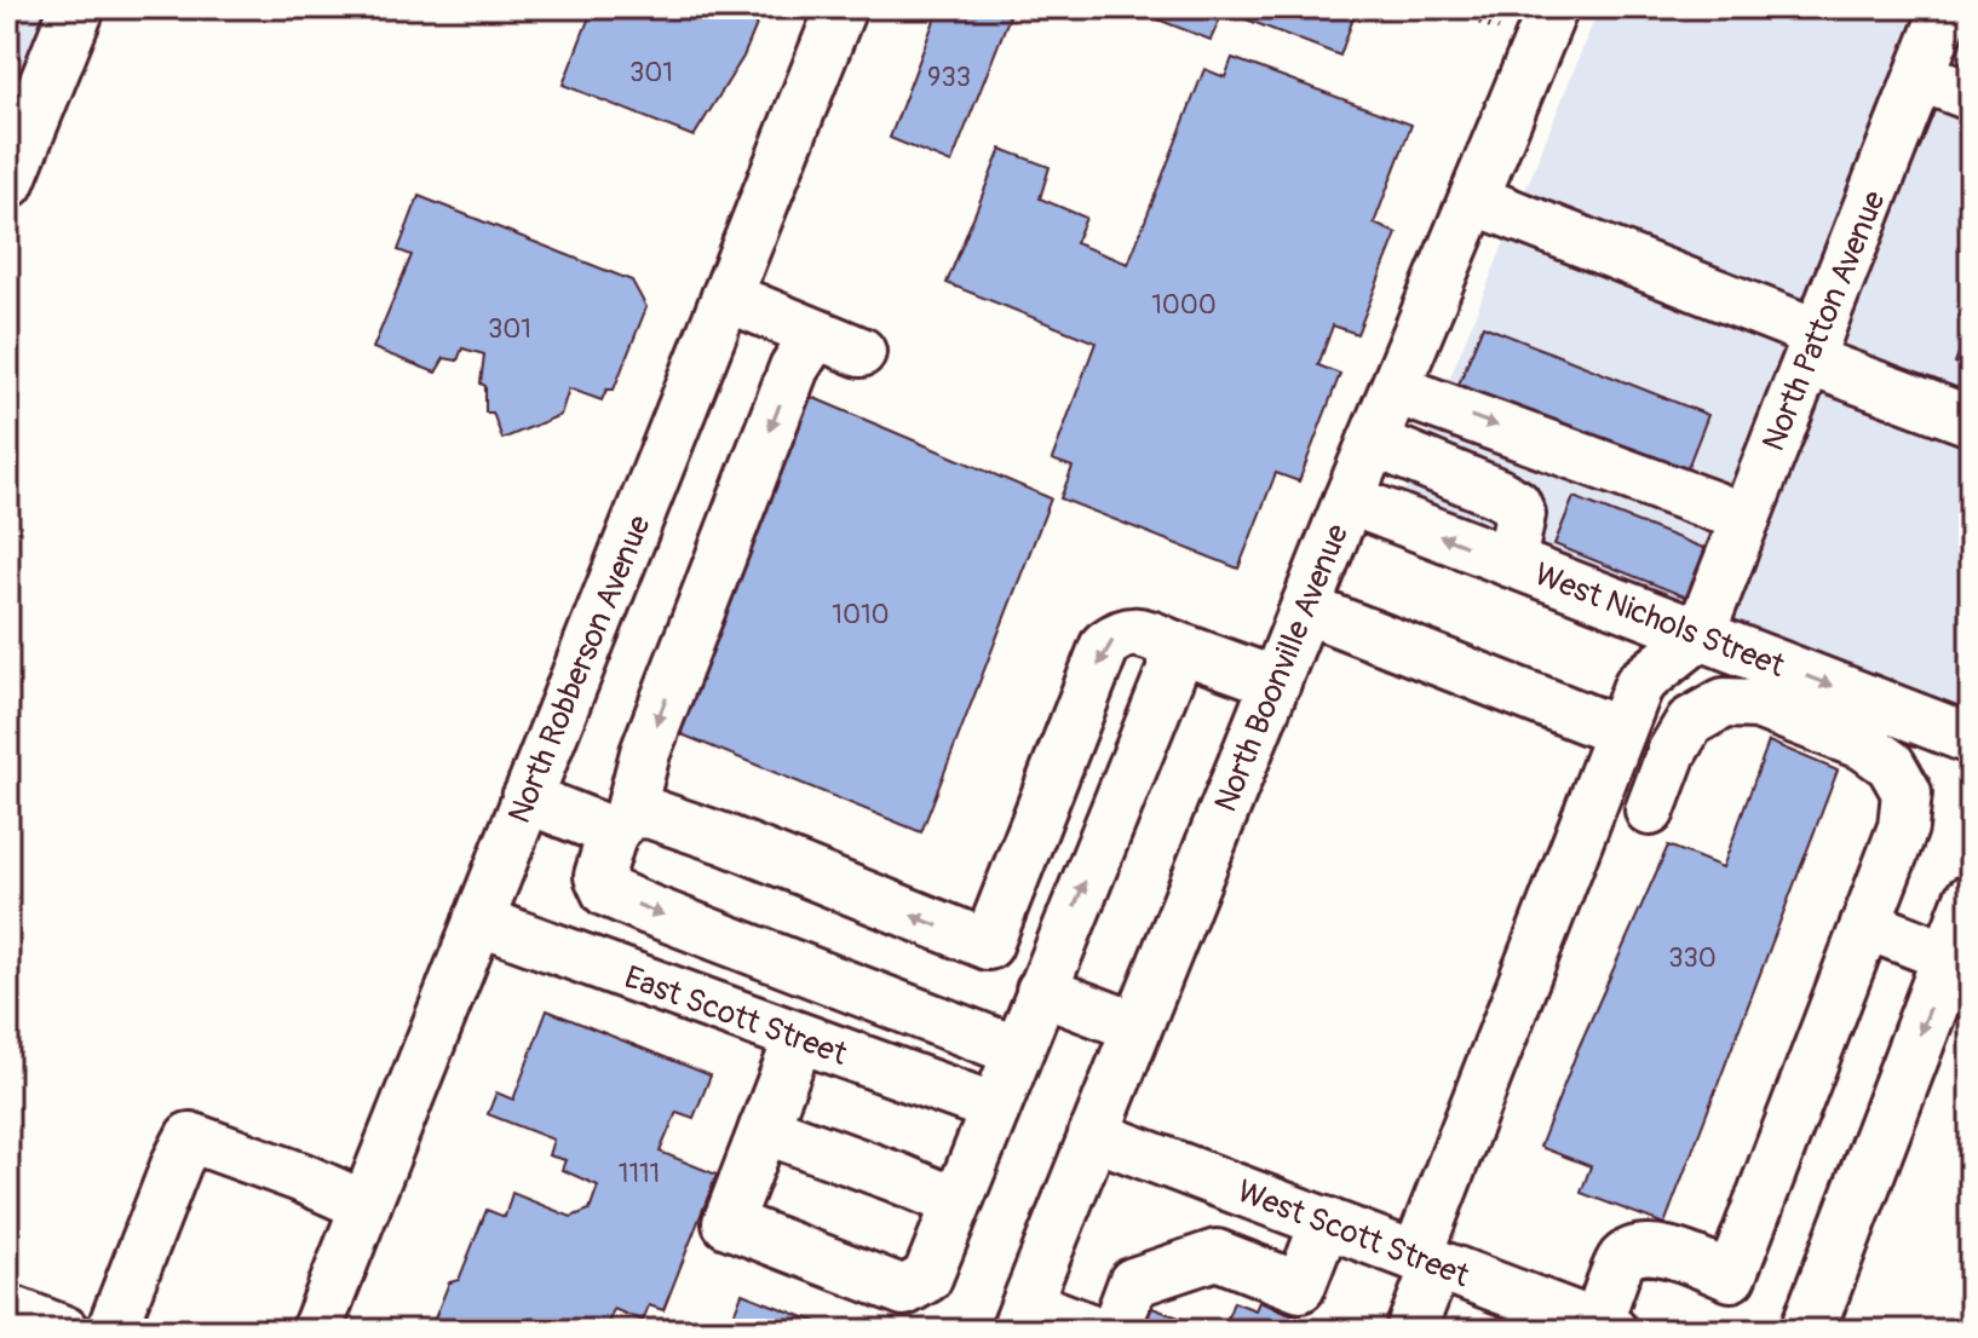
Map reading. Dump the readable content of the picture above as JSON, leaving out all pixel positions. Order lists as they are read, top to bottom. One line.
{"streets":{"street":["North Patton Avenue","West Nichols Street","North Boonville Avenue","North Robberson Avenue","East Scott Street","West Scott Street"]},"crossings":[["North Patton Avenue","West Nichols Street"],["West Nichols Street","North Boonville Avenue"],["North Boonville Avenue","West Scott Street"],["North Robberson Avenue","East Scott Street"]],"house_numbers":["301","933","1000","301","1010","330","1111"]}
